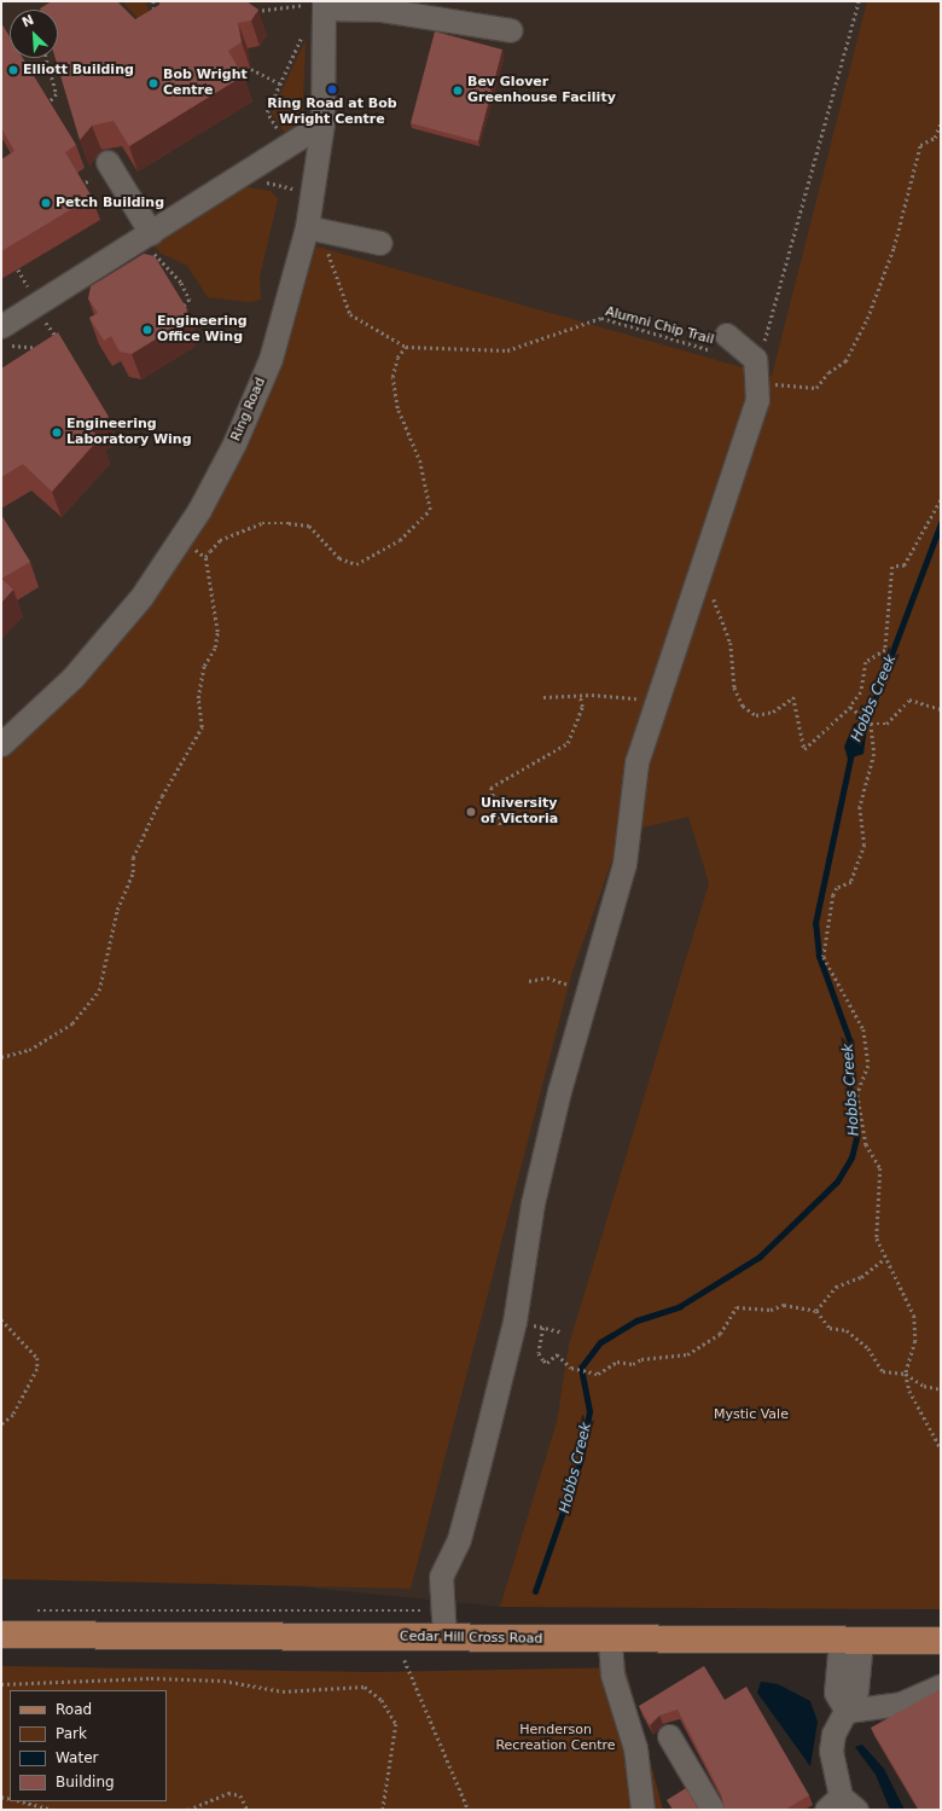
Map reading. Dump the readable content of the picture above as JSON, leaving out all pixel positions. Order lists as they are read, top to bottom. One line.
{"streets":{"main road":["Cedar Hill Cross Road"],"street":["Ring Road"],"path":["Alumni Chip Trail"]},"water":["Hobbs Creek"],"parks":["Mystic Vale","Henderson Recreation Centre"],"places":["Elliott Building","Bob Wright Centre","Ring Road at Bob Wright Centre","Bev Glover Greenhouse Facility","Petch Building","Engineering Office Wing","Engineering Laboratory Wing","University of Victoria"],"legend":["Road","Park","Water","Building"],"north":"top left"}
